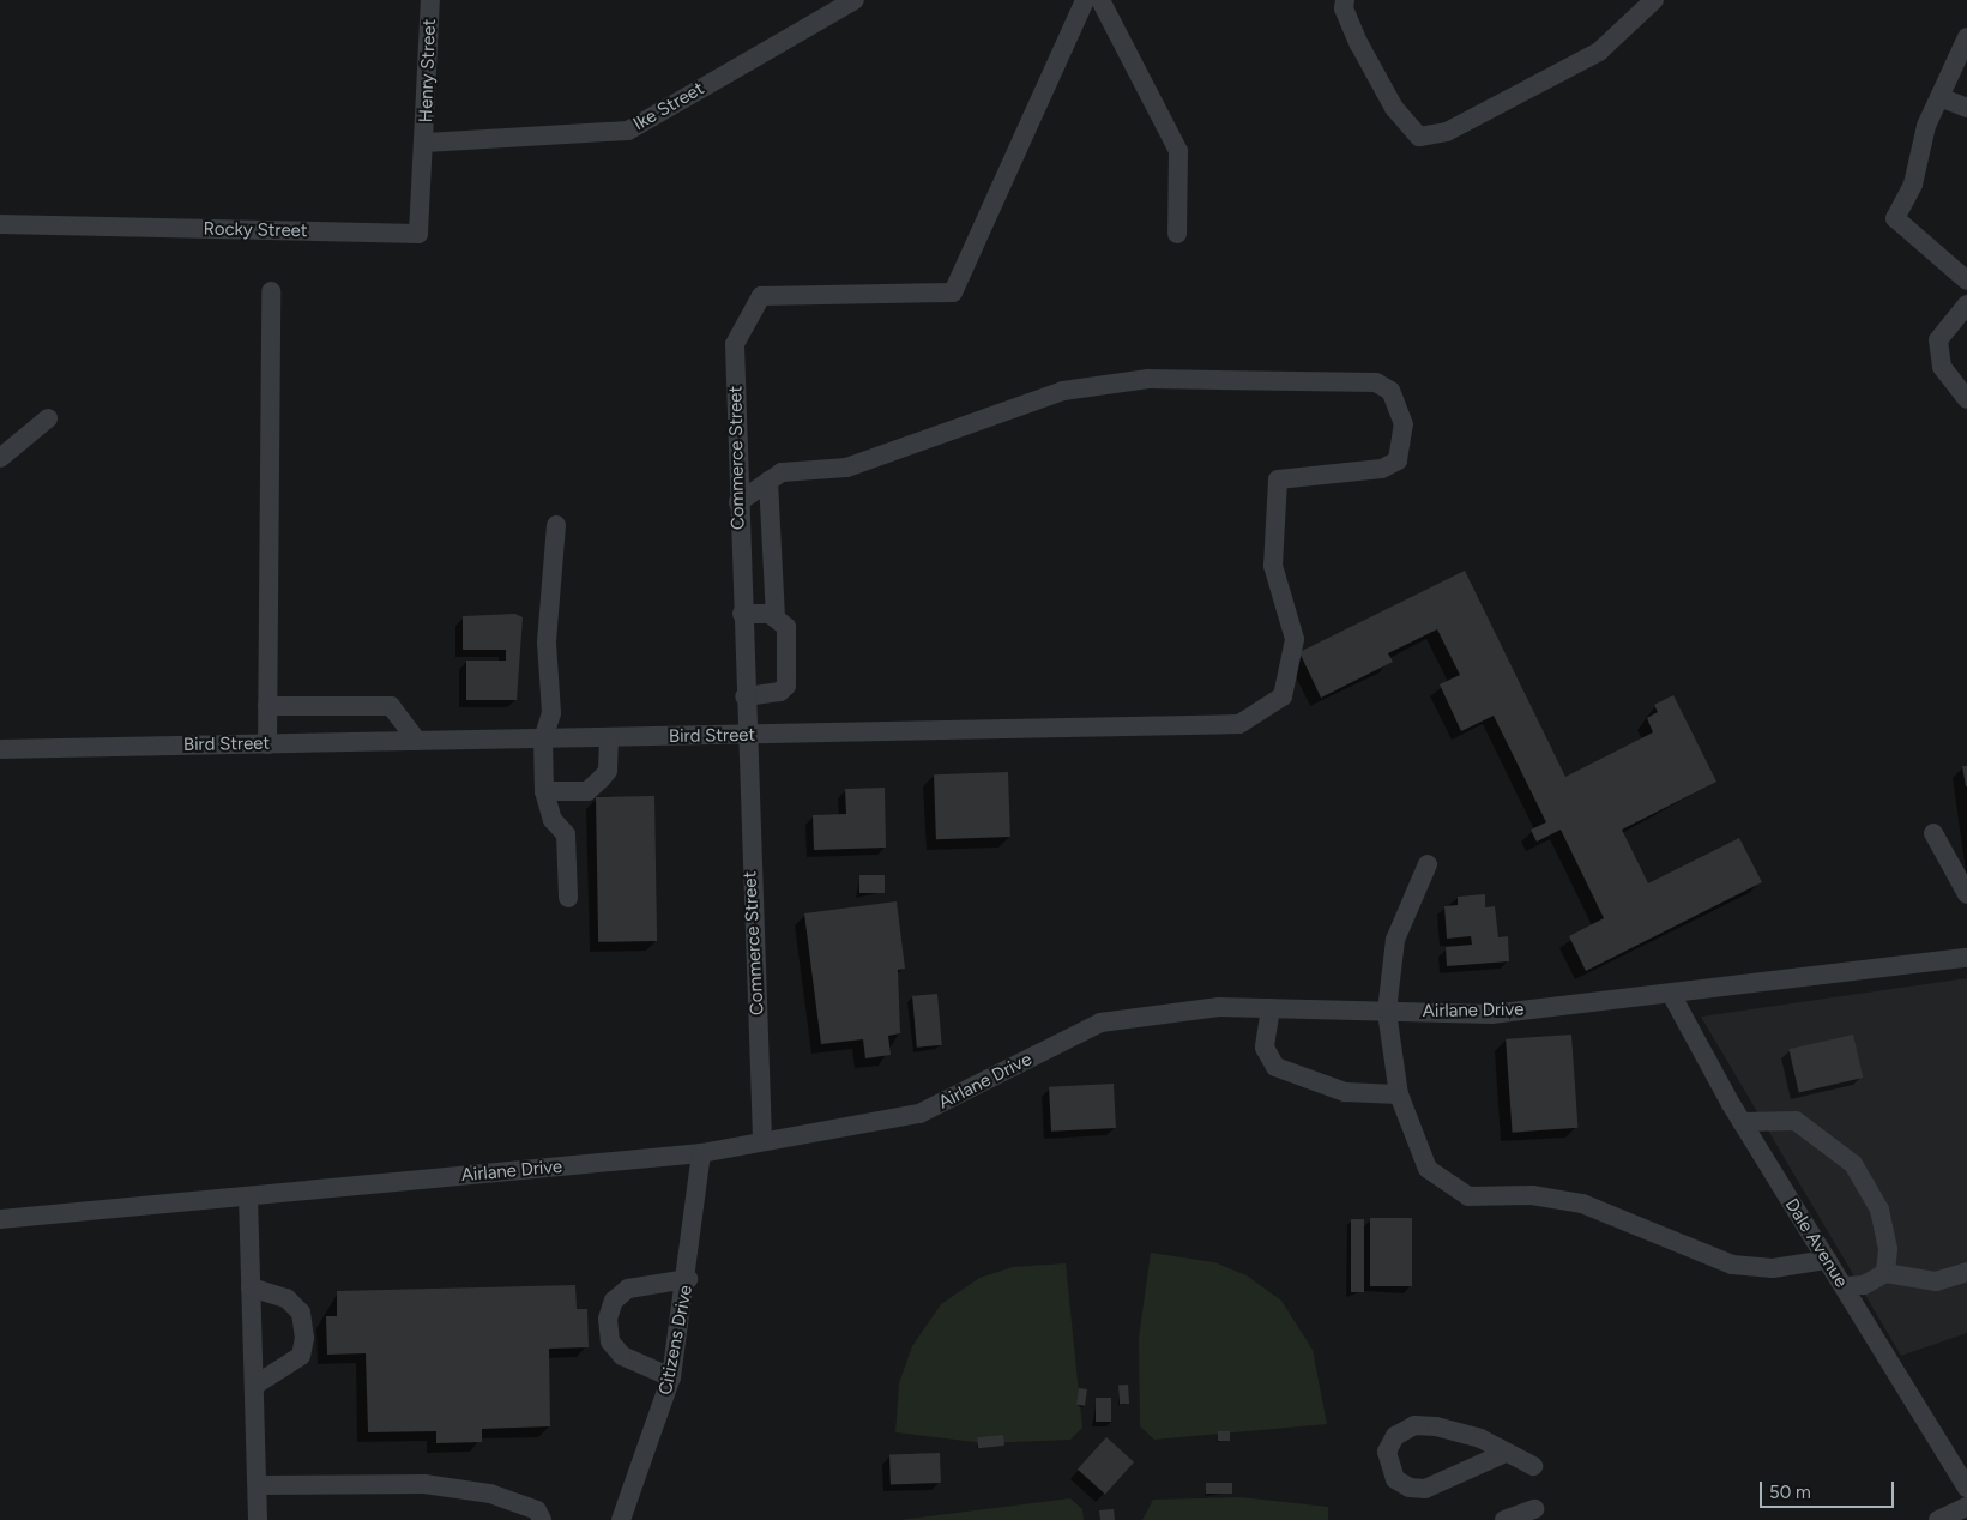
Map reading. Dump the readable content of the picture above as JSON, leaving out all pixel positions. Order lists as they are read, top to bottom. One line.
{"streets":{"street":["Henry Street","Ike Street","Rocky Street","Commerce Street","Bird Street","Airlane Drive","Dale Avenue","Citizens Drive"]},"crossings":[["Henry Street","Ike Street"],["Henry Street","Rocky Street"],["Ike Street","Rocky Street"],["Commerce Street","Bird Street"],["Commerce Street","Airlane Drive"],["Airlane Drive","Dale Avenue"],["Airlane Drive","Citizens Drive"]],"scale_bar":"50 m"}
